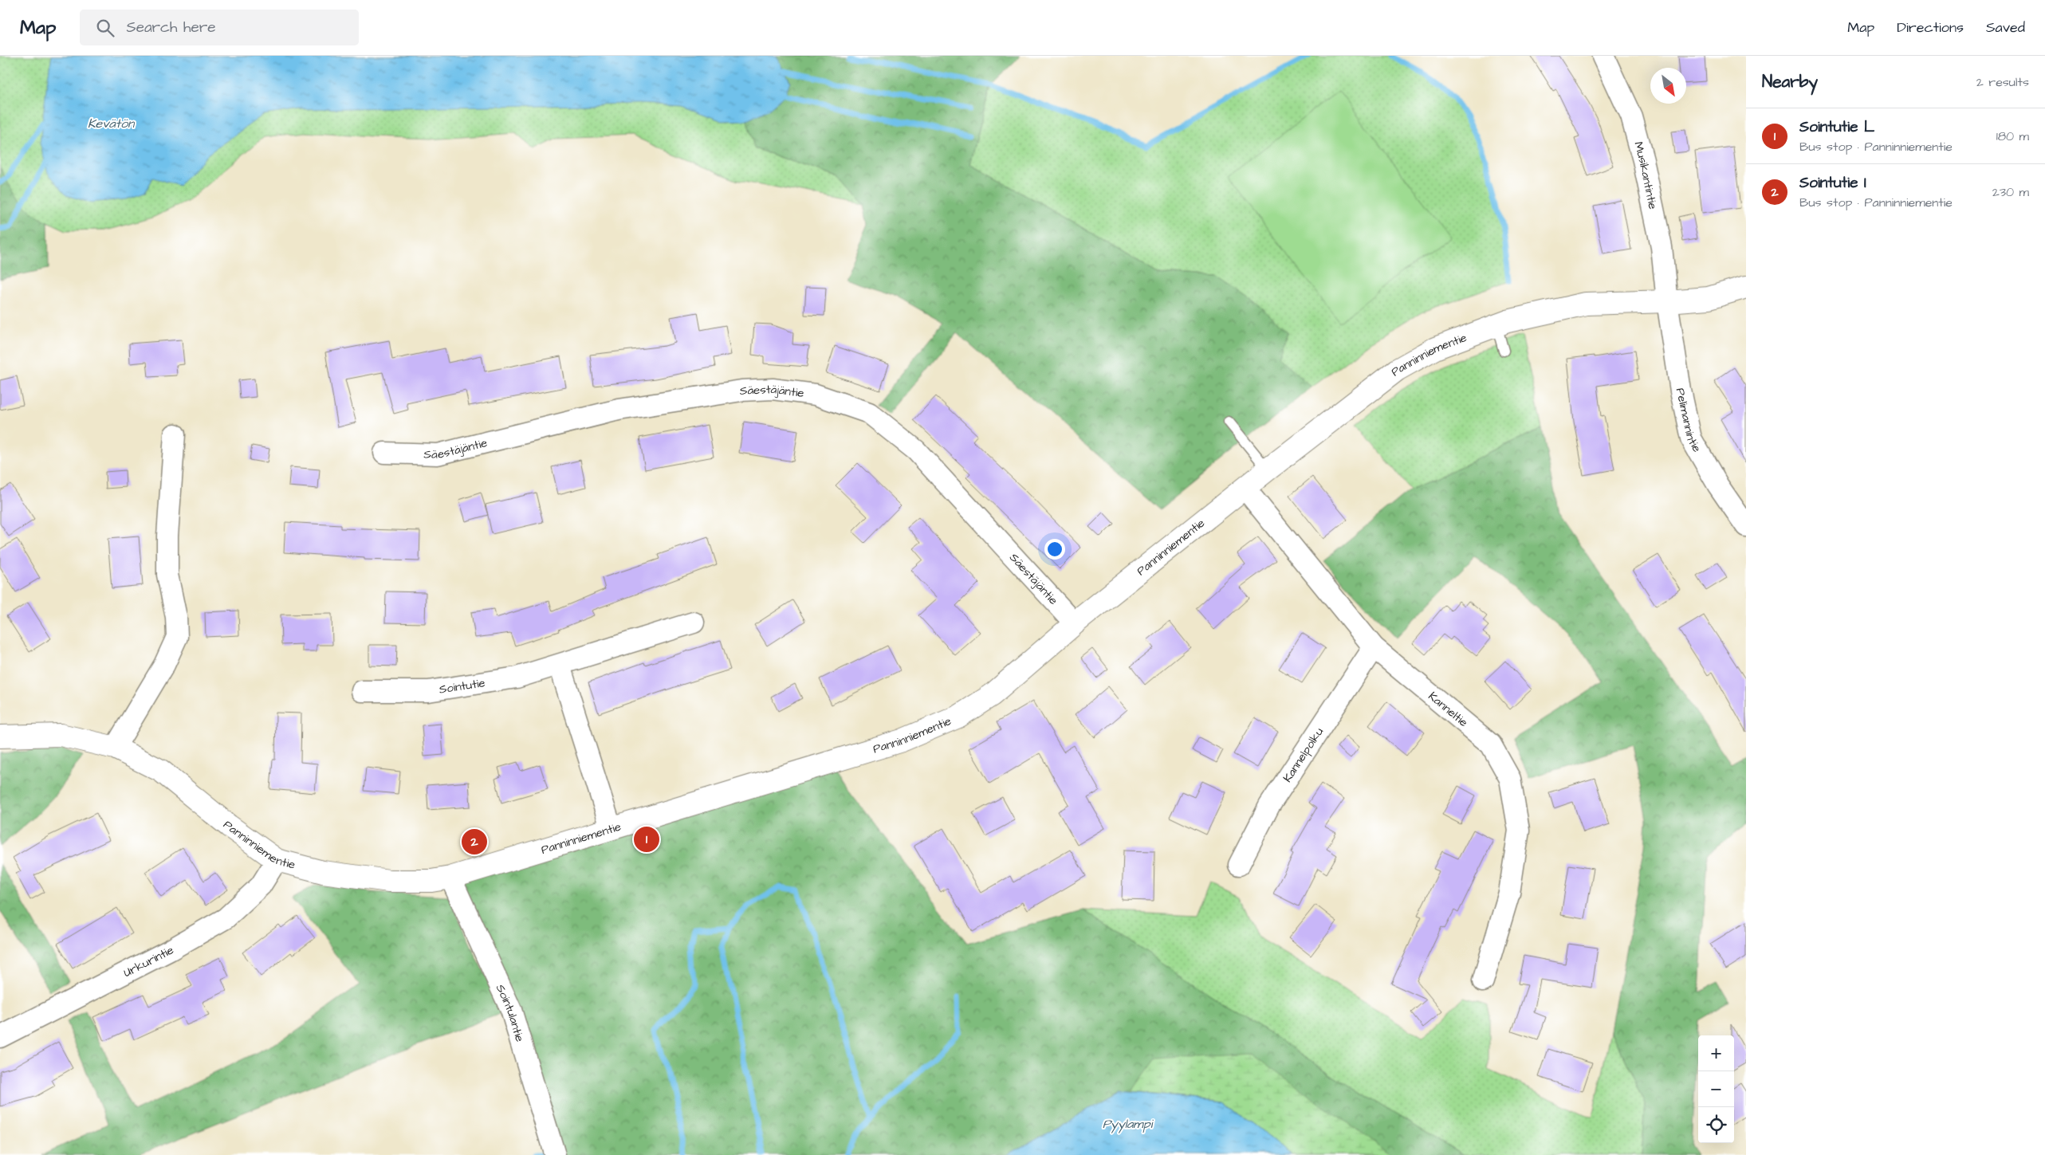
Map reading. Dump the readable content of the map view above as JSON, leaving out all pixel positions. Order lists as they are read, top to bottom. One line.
{"streets":{"street":["Musikantintie","Panninniementie","Säestäjäntie","Pelimannintie","Sointutie","Kanneltie","Kannelpolku","Urkurintie","Sointulantie"]},"crossings":[["Musikantintie","Panninniementie"],["Musikantintie","Pelimannintie"],["Panninniementie","Säestäjäntie"],["Panninniementie","Pelimannintie"],["Panninniementie","Kanneltie"],["Panninniementie","Urkurintie"],["Panninniementie","Sointulantie"],["Kanneltie","Kannelpolku"]],"water":["Kevätön","Pyylampi"],"north":"bottom right","page":{"header":"Map","search":"Search here","nav":["Map","Directions","Saved"],"heading":["Nearby","2 results"],"list":[{"mark":"1","name":"Sointutie L","note":"Bus stop · Panninniementie","value":"180 m"},{"mark":"2","name":"Sointutie I","note":"Bus stop · Panninniementie","value":"230 m"}],"pins":["1","2"],"map_buttons":["+","−"]}}
